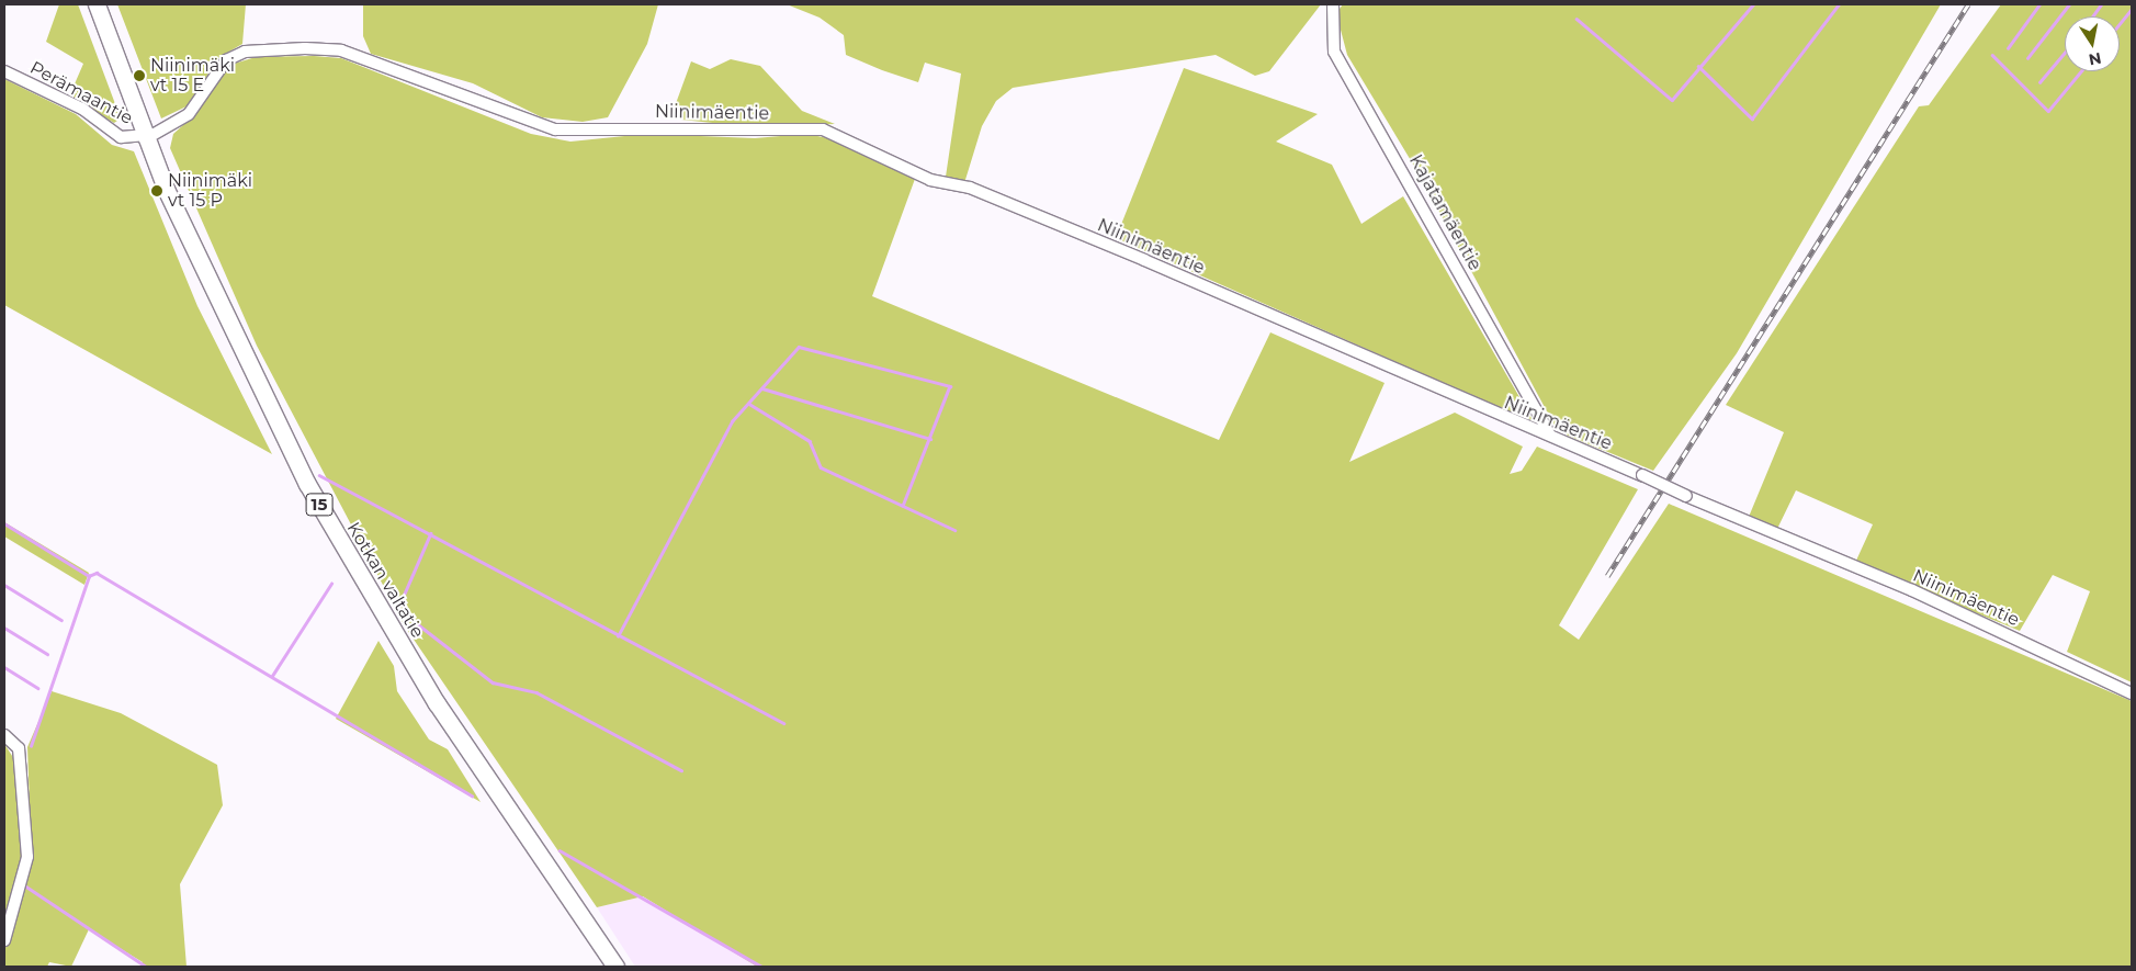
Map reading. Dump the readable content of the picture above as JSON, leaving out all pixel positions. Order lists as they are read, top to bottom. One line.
{"streets":{"highway":["15","Kotkan valtatie"],"street":["Perämaantie","Niinimäentie","Kajatamäentie"]},"crossings":[["Perämaantie","Niinimäentie"],["Perämaantie","Kotkan valtatie"],["Niinimäentie","Kajatamäentie"],["Niinimäentie","Kotkan valtatie"]],"places":["Niinimäki vt 15 E","Niinimäki vt 15 P"],"north":"bottom"}
